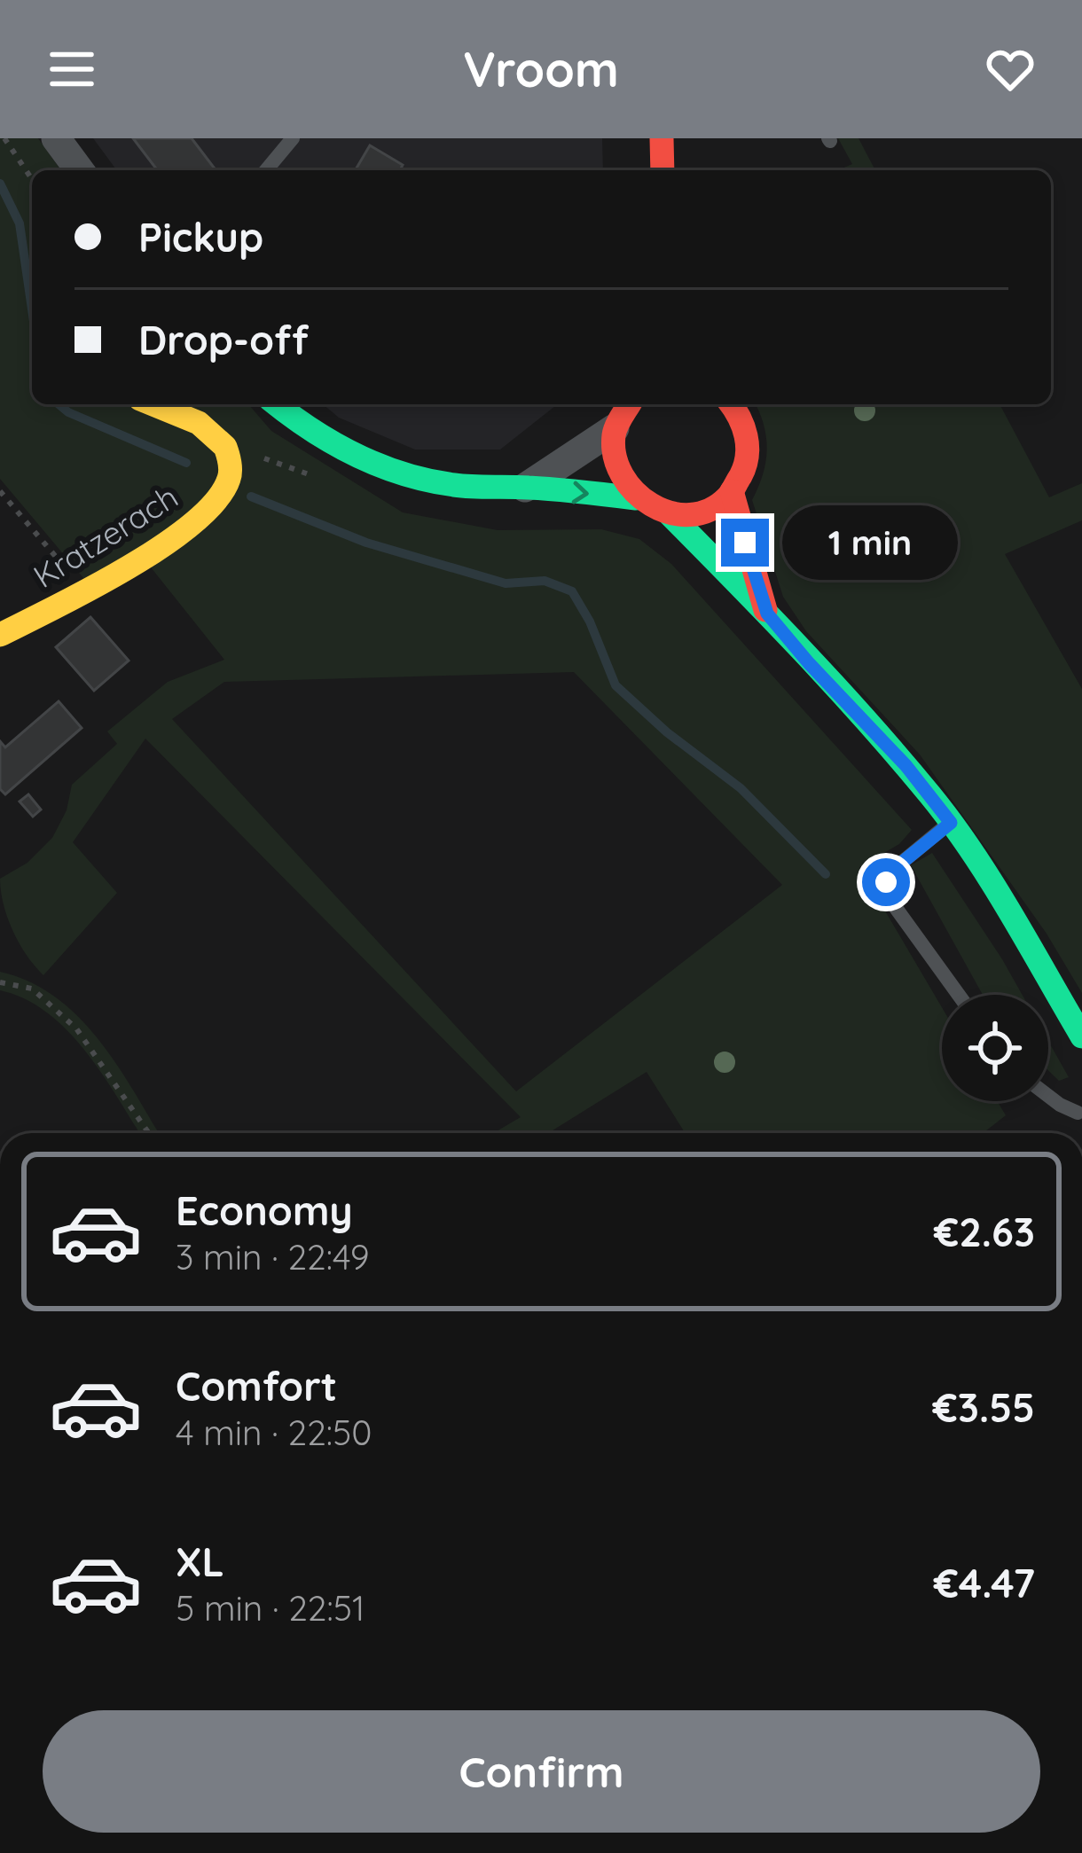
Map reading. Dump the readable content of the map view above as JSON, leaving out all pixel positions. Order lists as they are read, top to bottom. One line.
{"streets":{"main road":["Kratzerach"]},"page":{"header":"Vroom","banner":["Pickup","Drop-off"],"bubble":"1 min","list":[{"name":"Economy","note":"3 min · 22:49","value":"€2.63"},{"name":"Comfort","note":"4 min · 22:50","value":"€3.55"},{"name":"XL","note":"5 min · 22:51","value":"€4.47"}],"buttons":"Confirm"}}
